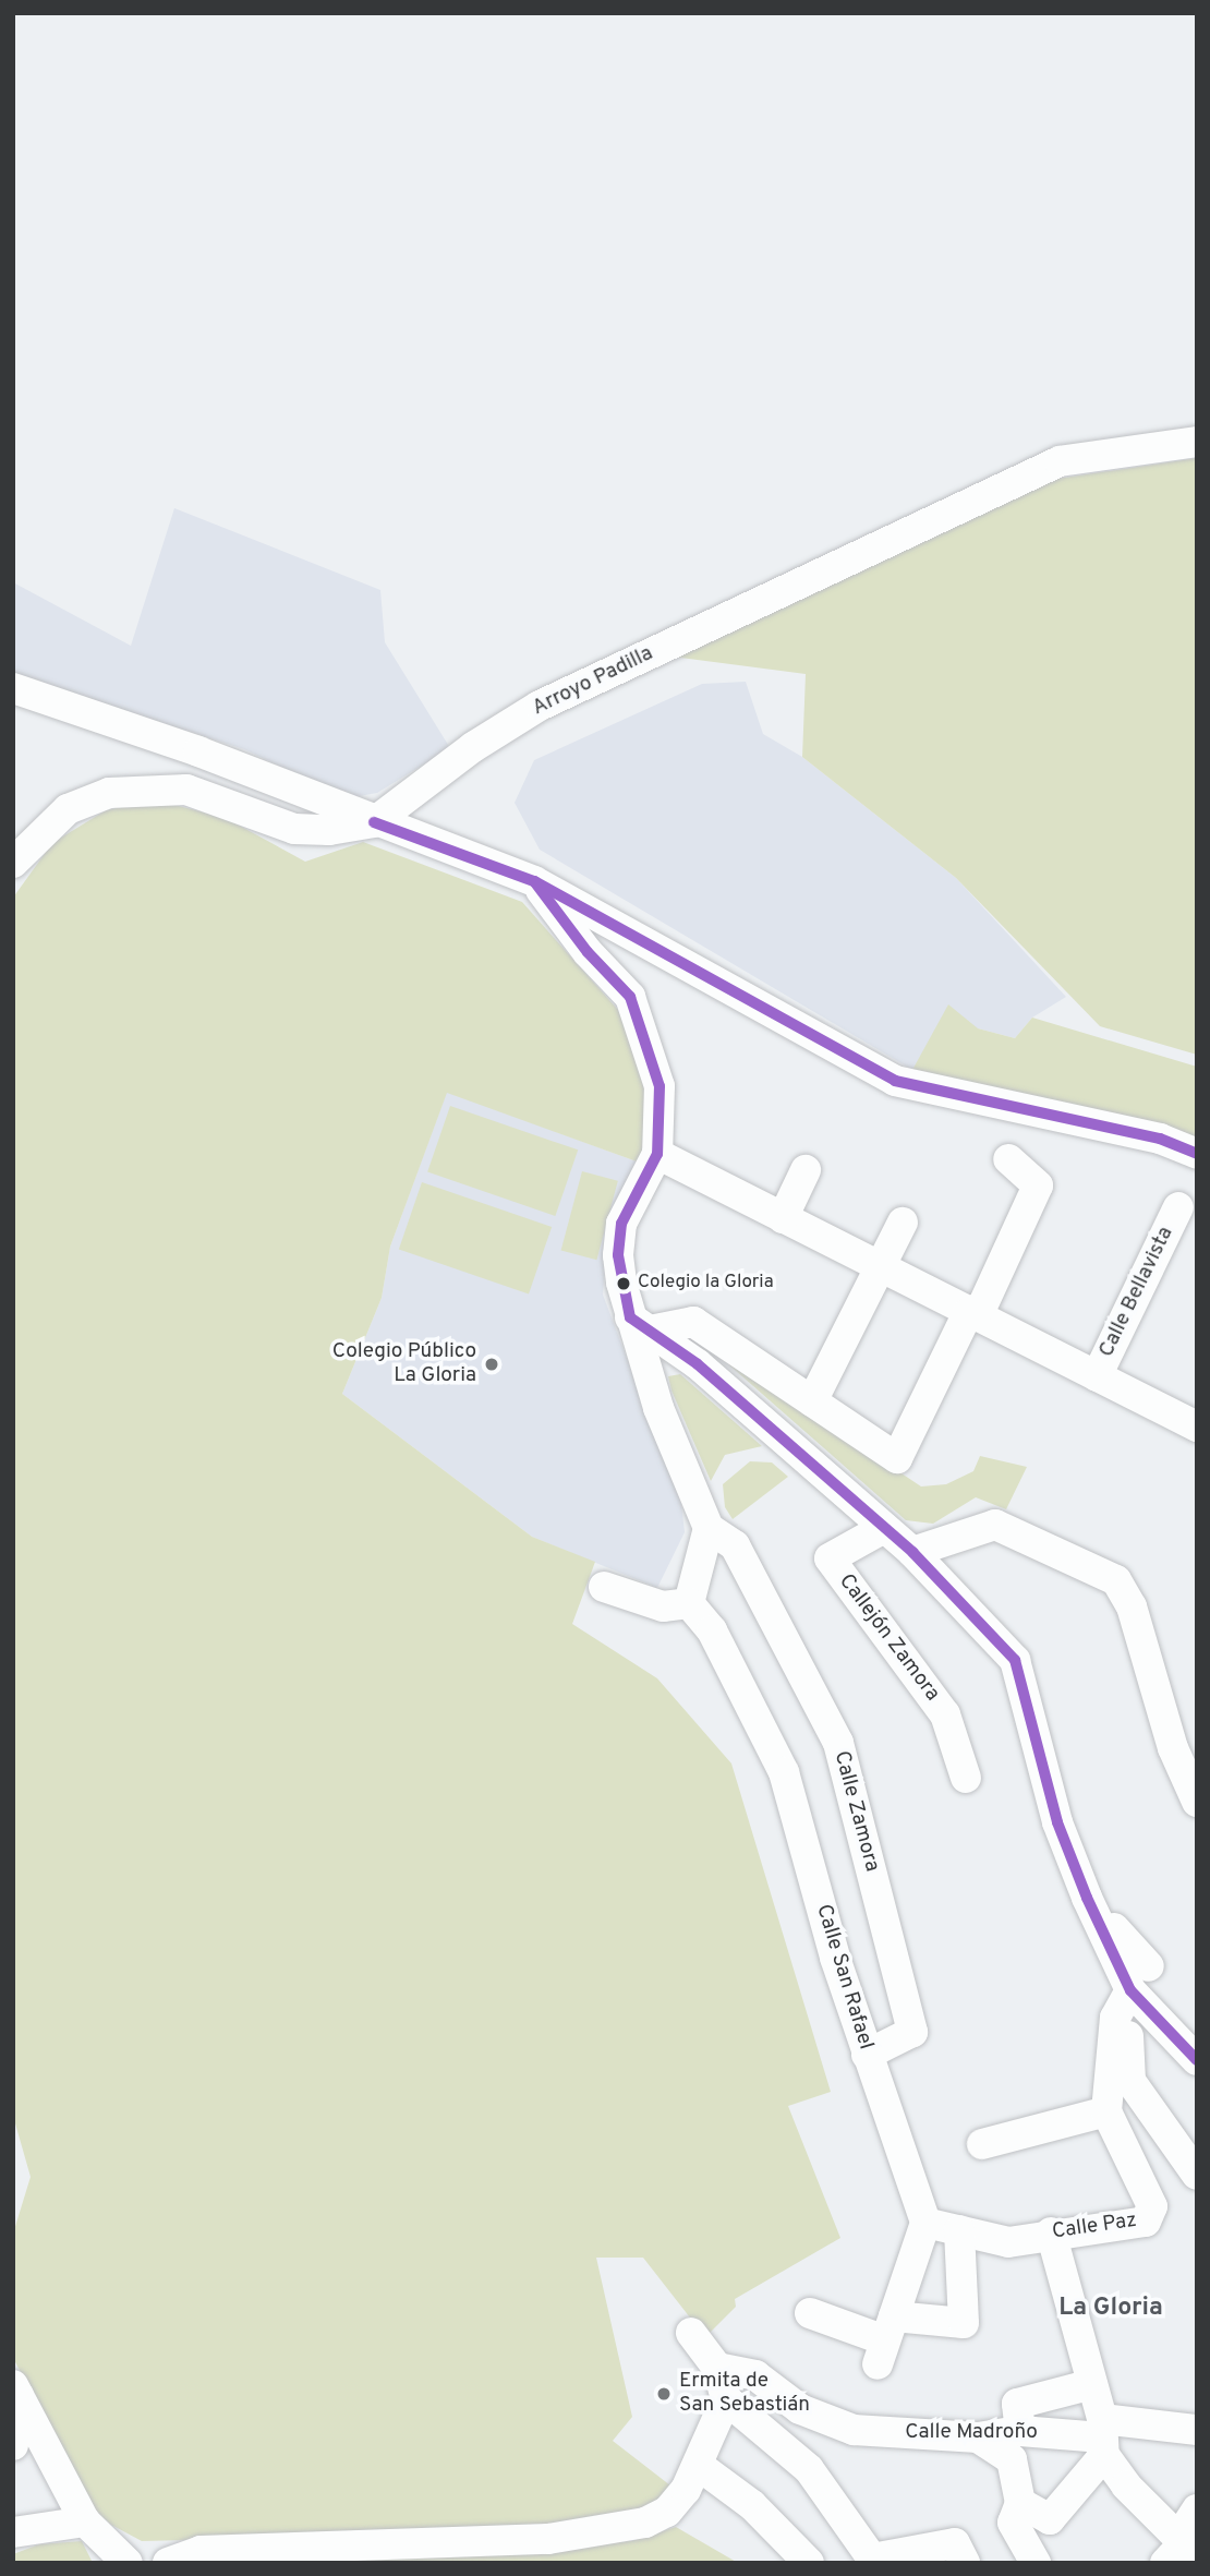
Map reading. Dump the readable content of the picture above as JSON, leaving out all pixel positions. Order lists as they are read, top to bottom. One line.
{"streets":{"street":["Arroyo Padilla","Calle Bellavista","Callejón Zamora","Calle Zamora","Calle San Rafael","Calle Paz","Calle Madroño"]},"crossings":[["Calle Zamora","Calle San Rafael"],["Calle San Rafael","Calle Paz"]],"districts":["La Gloria"],"places":["Colegio la Gloria","Colegio Público La Gloria","Ermita de San Sebastián"]}
